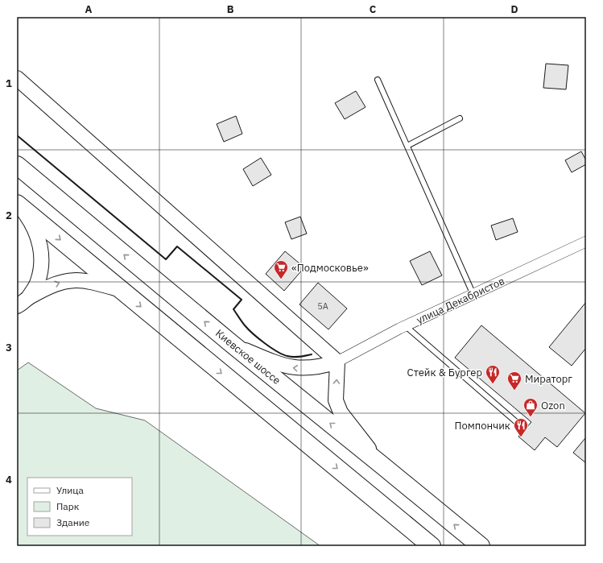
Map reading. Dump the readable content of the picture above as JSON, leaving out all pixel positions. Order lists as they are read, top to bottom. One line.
{"streets":{"highway":["Киевское шоссе"],"street":["улица Декабристов"]},"places":{"supermarket":["«Подмосковье»","Мираторг"],"restaurant":["Стейк & Бургер","Помпончик"],"shop":["Ozon"]},"house_numbers":["5А"],"legend":["Улица","Парк","Здание"],"grid":{"columns":["A","B","C","D"],"rows":["1","2","3","4"]}}
